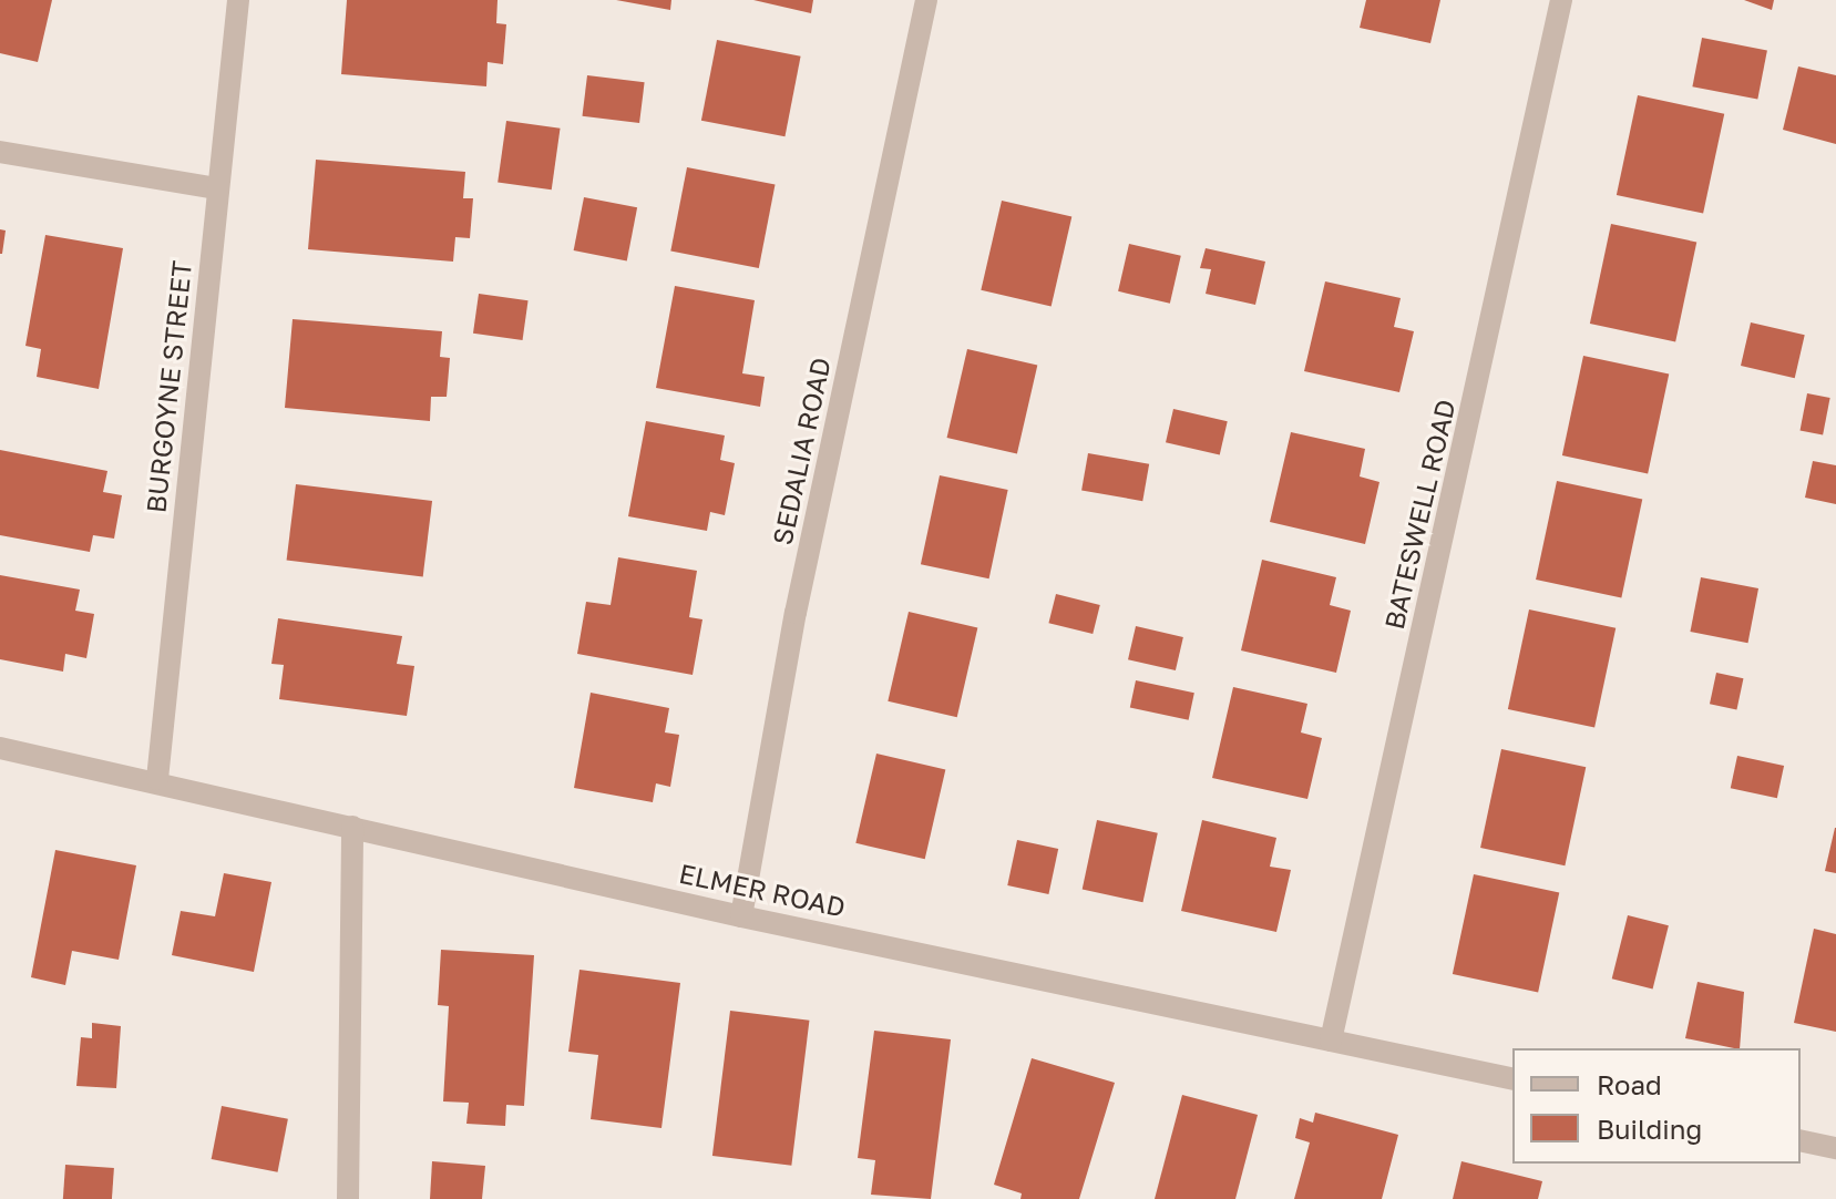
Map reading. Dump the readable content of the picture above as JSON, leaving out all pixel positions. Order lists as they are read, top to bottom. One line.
{"streets":{"street":["BURGOYNE STREET","SEDALIA ROAD","BATESWELL ROAD","ELMER ROAD"]},"crossings":[["BURGOYNE STREET","ELMER ROAD"],["SEDALIA ROAD","ELMER ROAD"],["BATESWELL ROAD","ELMER ROAD"]],"legend":["Road","Building"]}
